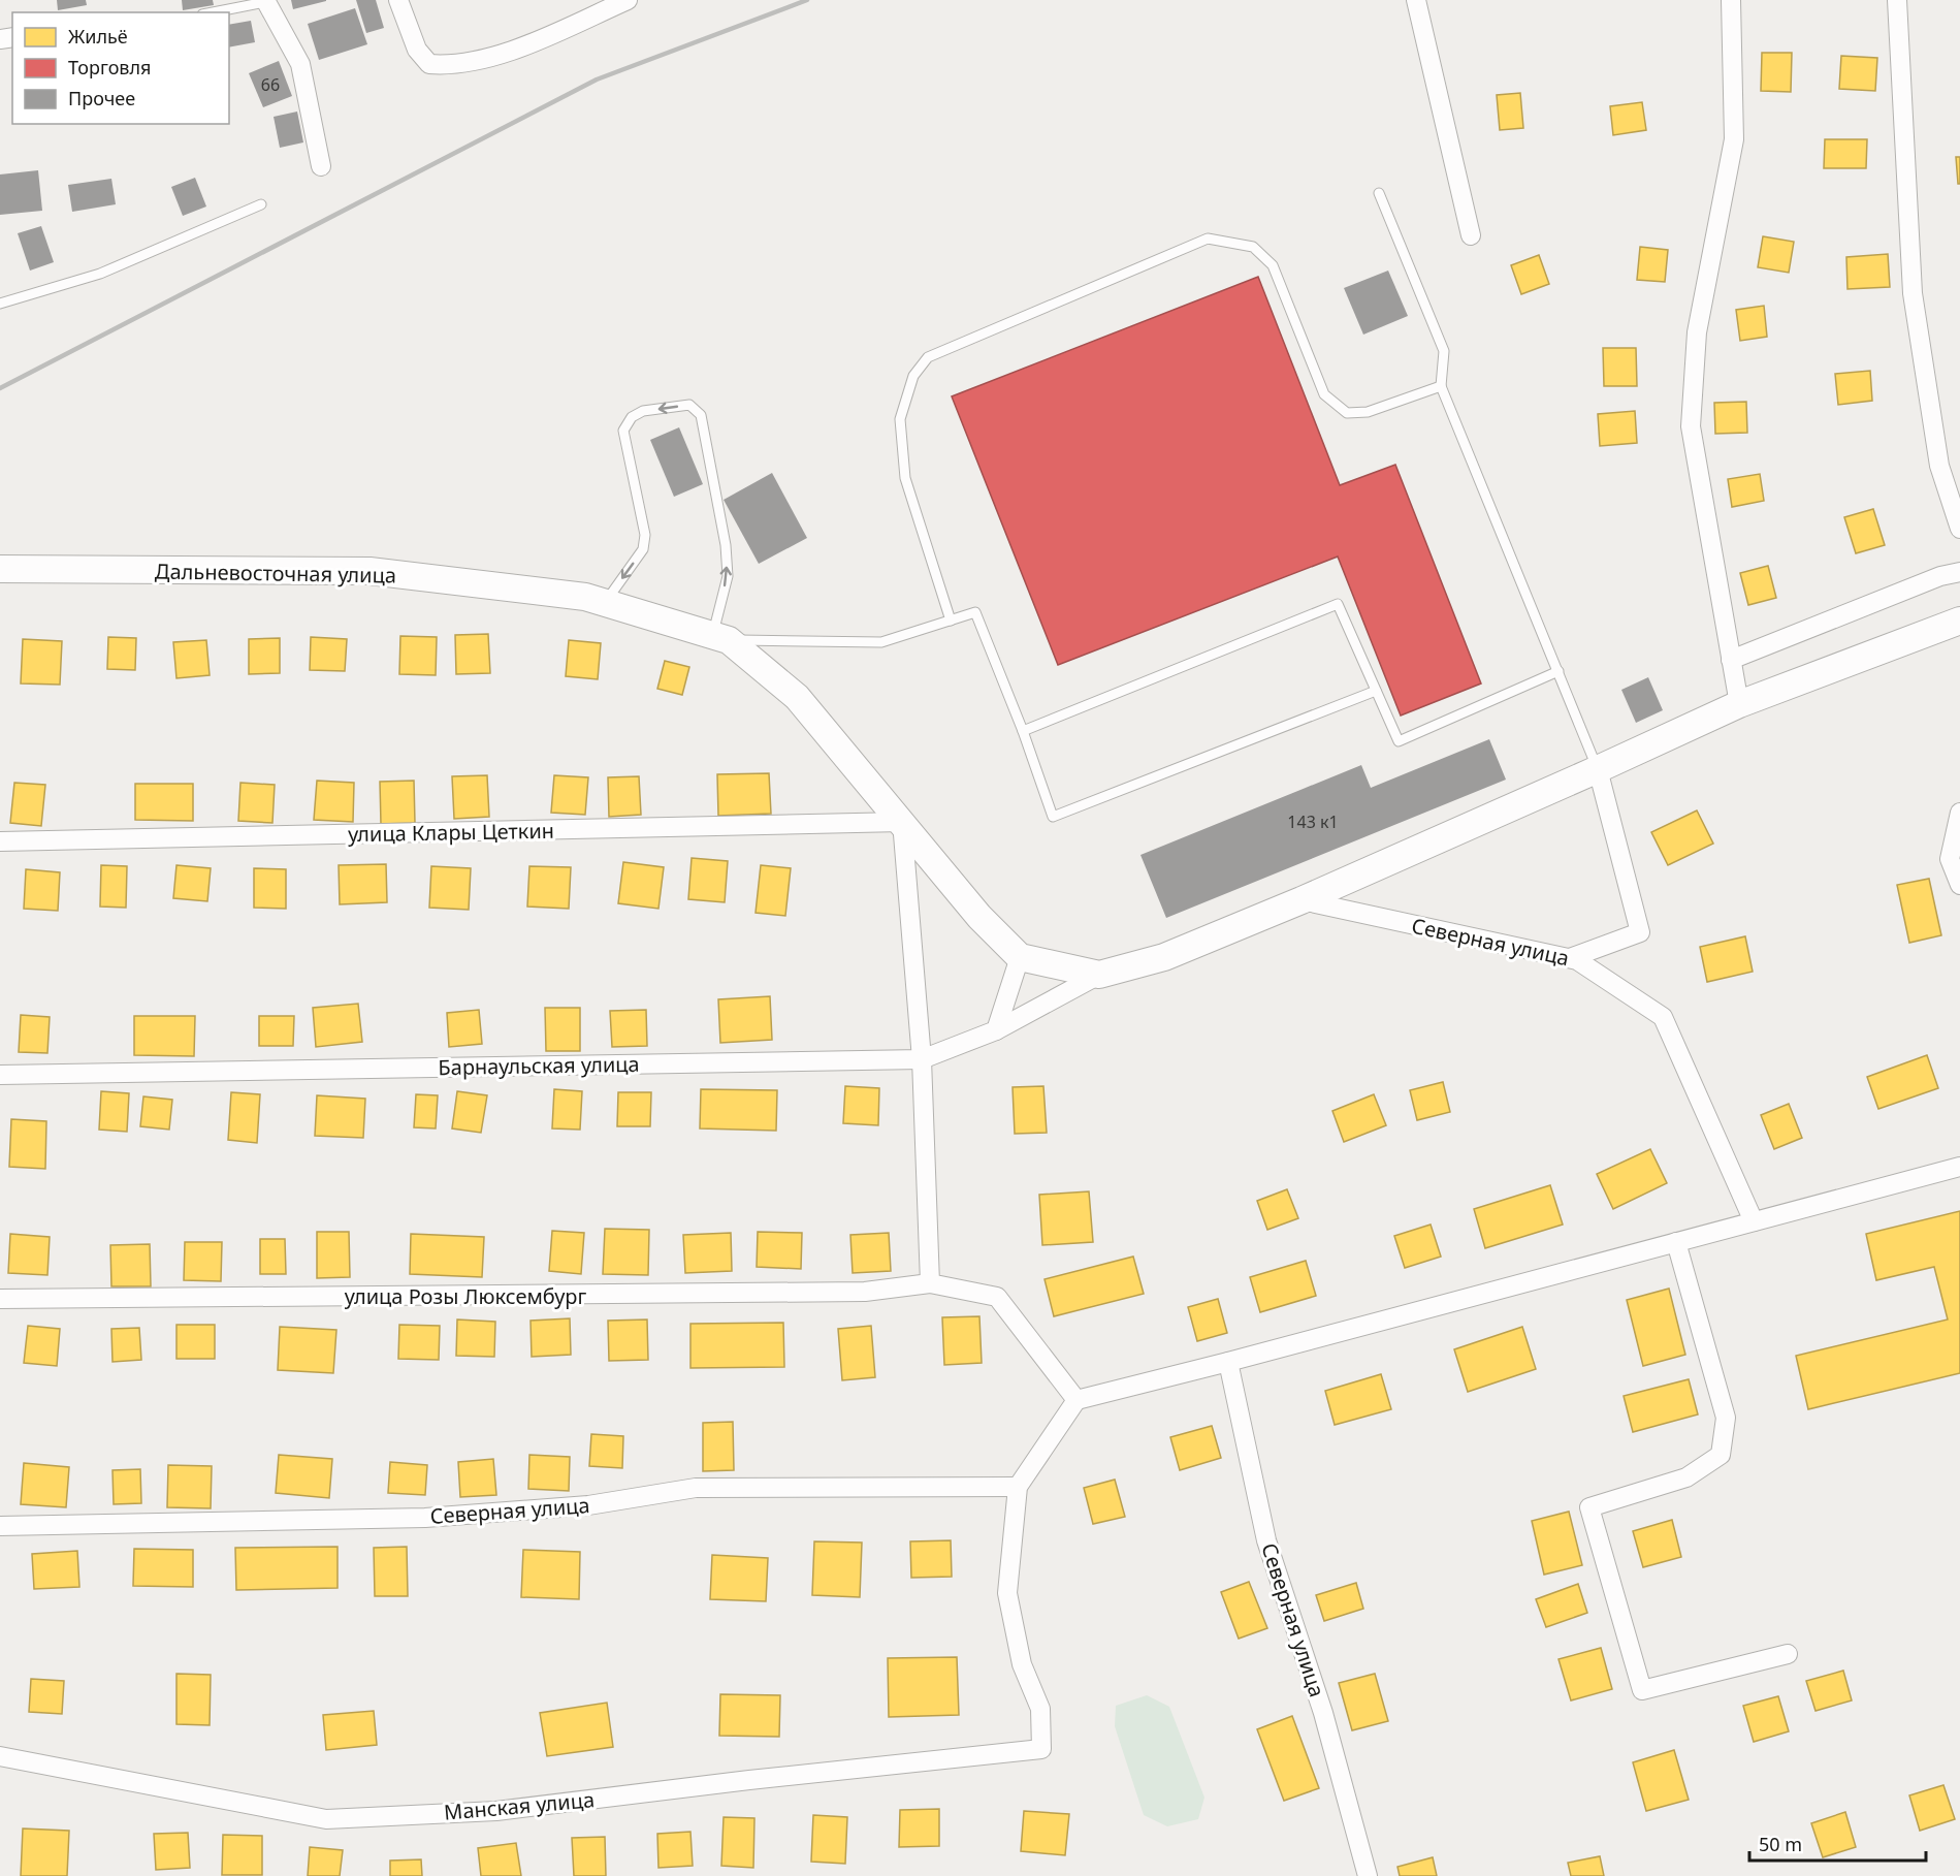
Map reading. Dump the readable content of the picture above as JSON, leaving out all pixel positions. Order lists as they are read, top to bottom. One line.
{"streets":{"street":["Дальневосточная улица","улица Клары Цеткин","Северная улица","Барнаульская улица","улица Розы Люксембург","Манская улица"]},"crossings":[["Северная улица","Манская улица"]],"house_numbers":["66","143 к1"],"legend":["Жильё","Торговля","Прочее"],"scale_bar":"50 m"}
